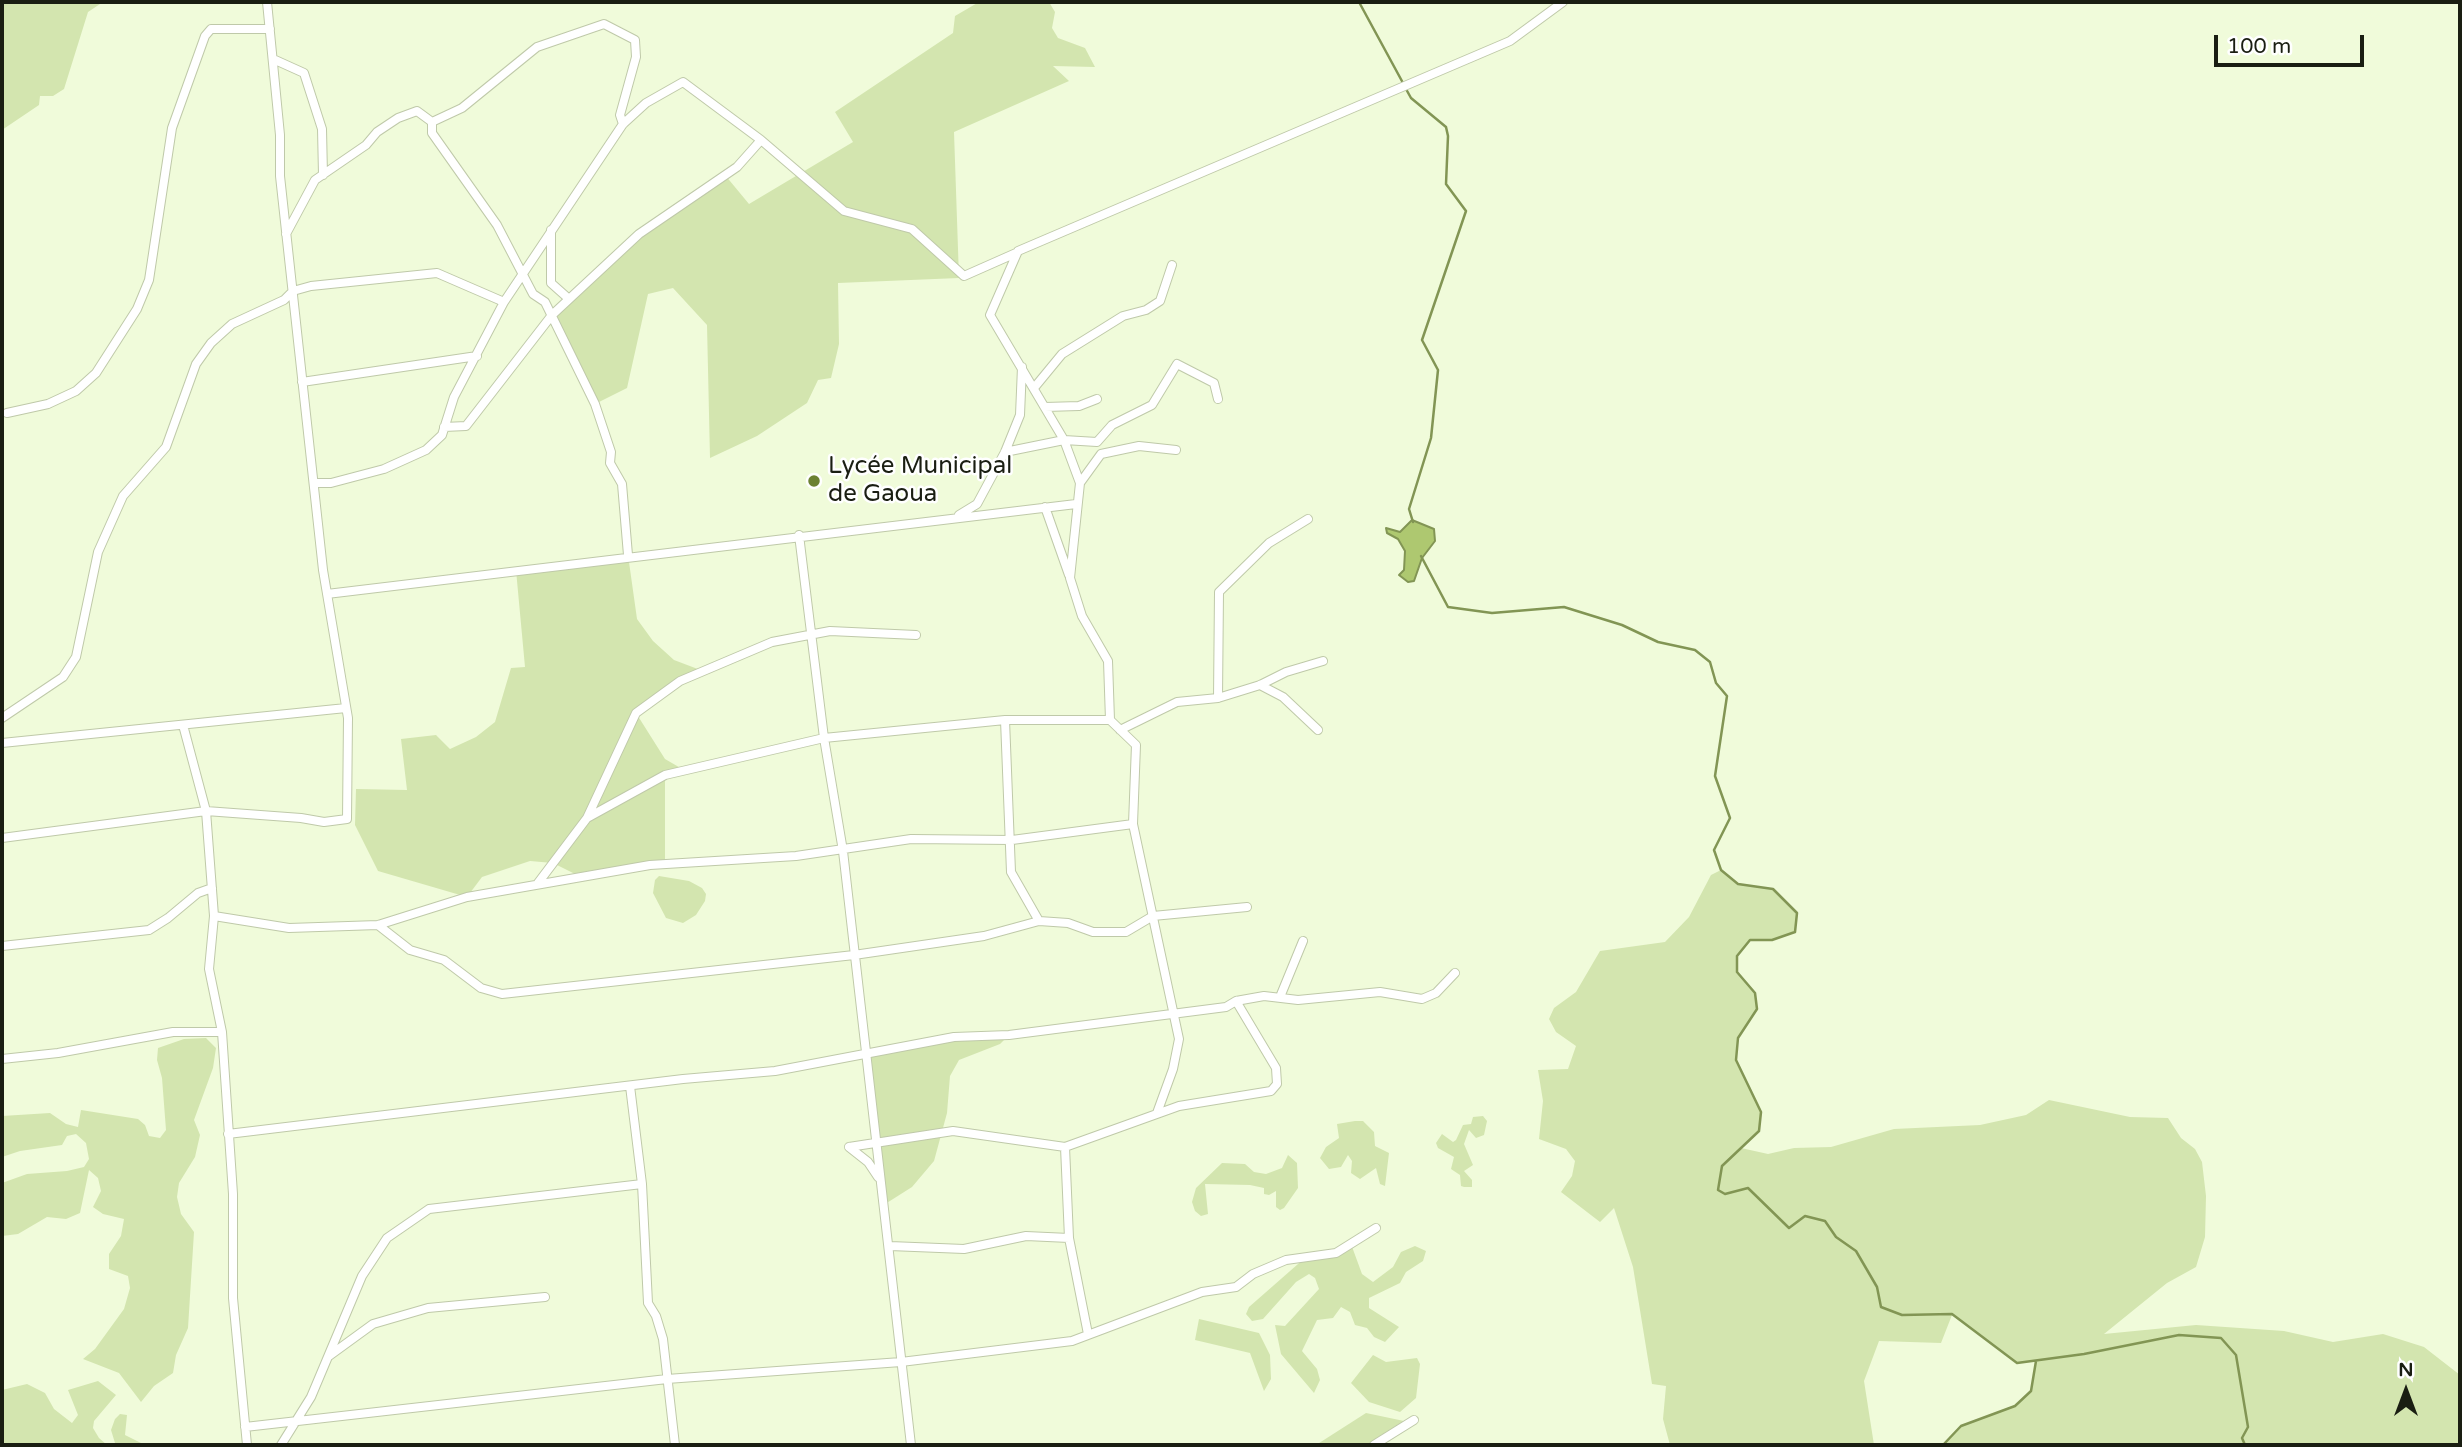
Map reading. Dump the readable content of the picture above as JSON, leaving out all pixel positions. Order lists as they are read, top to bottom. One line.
{"places":["Lycée Municipal de Gaoua"],"scale_bar":"100 m","north":"top"}
